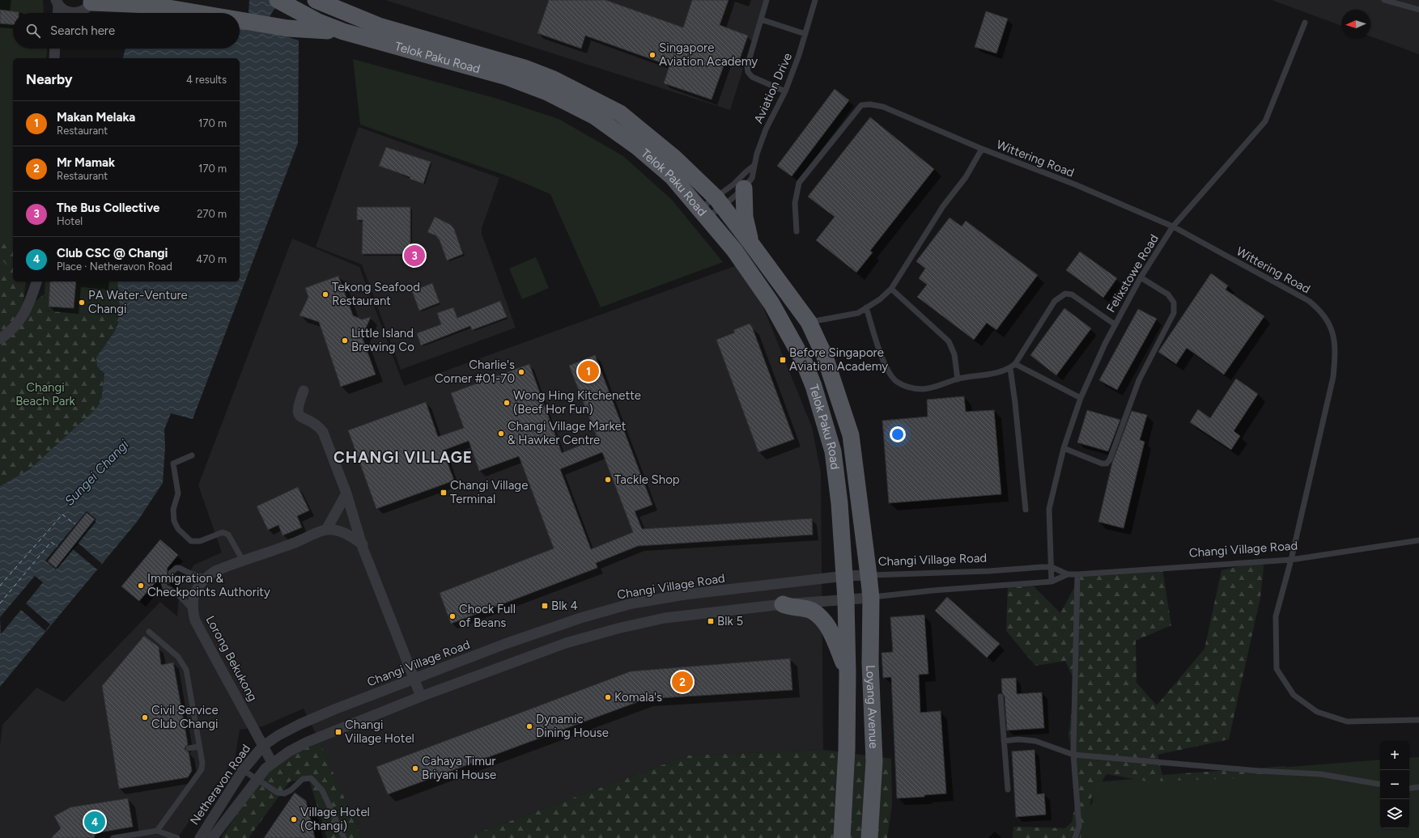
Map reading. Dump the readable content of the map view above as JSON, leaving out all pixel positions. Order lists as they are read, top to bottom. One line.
{"streets":{"main road":["Telok Paku Road","Loyang Avenue"],"street":["Changi Village Road","Lorong Bekukong","Netheravon Road"],"lane":["Aviation Drive","Wittering Road","Felixstowe Road"]},"crossings":[["Telok Paku Road","Aviation Drive"],["Telok Paku Road","Changi Village Road"],["Telok Paku Road","Loyang Avenue"],["Wittering Road","Felixstowe Road"],["Wittering Road","Changi Village Road"],["Felixstowe Road","Changi Village Road"],["Changi Village Road","Lorong Bekukong"],["Changi Village Road","Loyang Avenue"],["Changi Village Road","Netheravon Road"],["Lorong Bekukong","Netheravon Road"]],"districts":["CHANGI VILLAGE"],"water":["Sungei Changi"],"parks":["Changi Beach Park"],"places":{"other":["Singapore Aviation Academy","Tekong Seafood Restaurant","PA Water-Venture Changi","Little Island Brewing Co","Charlie's Corner #01-70","Wong Hing Kitchenette (Beef Hor Fun)","Changi Village Market & Hawker Centre","Tackle Shop","Immigration & Checkpoints Authority","Chock Full of Beans","Komala's","Civil Service Club Changi","Dynamic Dining House","Cahaya Timur Briyani House","Village Hotel (Changi)"],"transit":["Before Singapore Aviation Academy","Changi Village Terminal","Blk 4","Blk 5","Changi Village Hotel"]},"north":"left","page":{"search":"Search here","heading":["Nearby","4 results"],"list":[{"mark":"1","name":"Makan Melaka","note":"Restaurant","value":"170 m"},{"mark":"2","name":"Mr Mamak","note":"Restaurant","value":"170 m"},{"mark":"3","name":"The Bus Collective","note":"Hotel","value":"270 m"},{"mark":"4","name":"Club CSC @ Changi","note":"Place · Netheravon Road","value":"470 m"}],"pins":["3","1","2","4"],"map_buttons":["+","−"]}}
